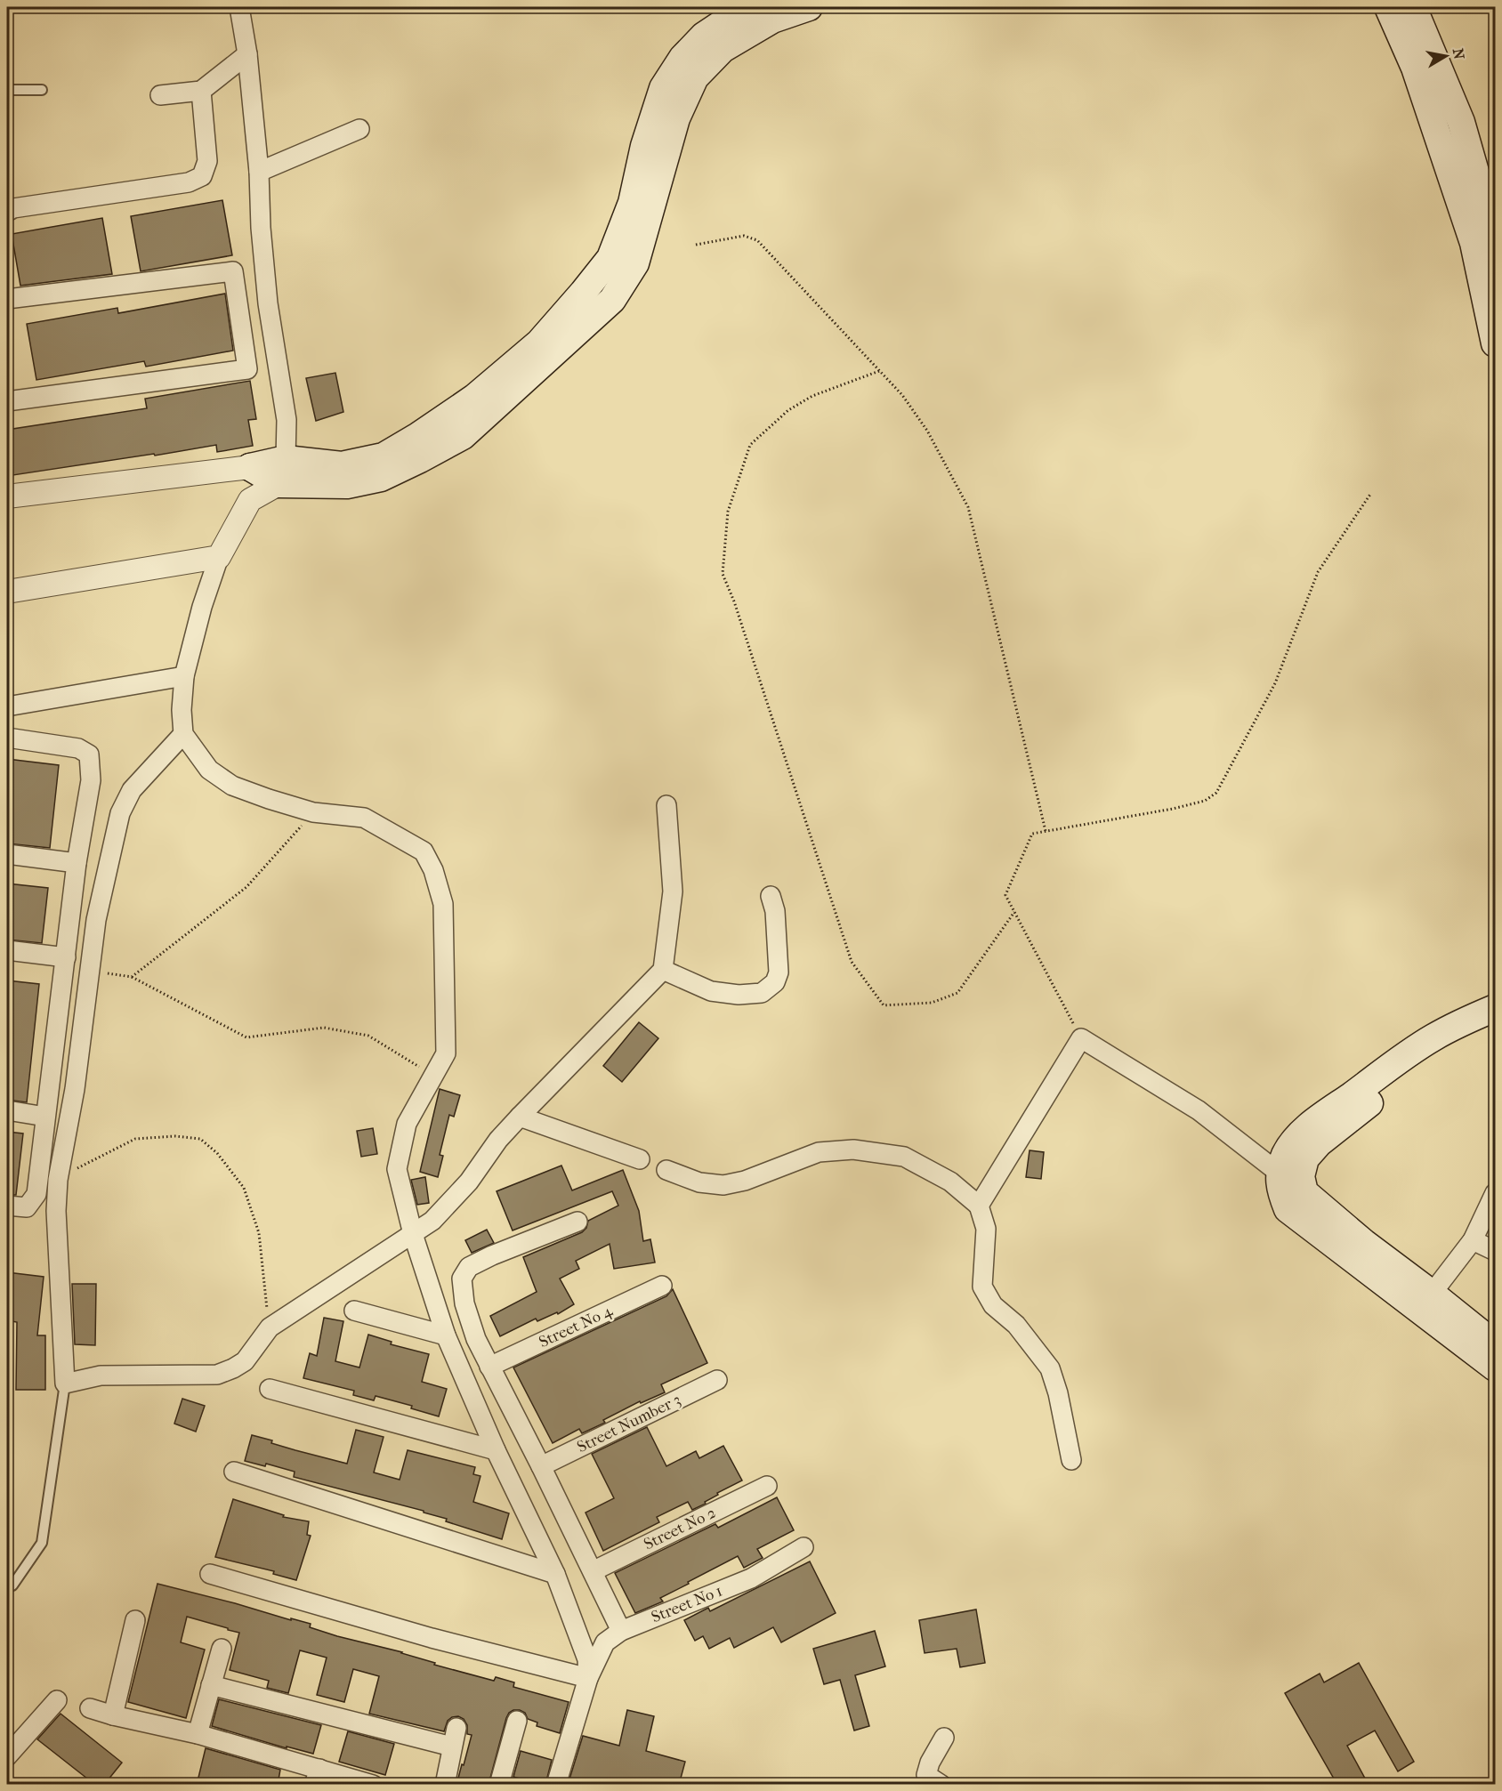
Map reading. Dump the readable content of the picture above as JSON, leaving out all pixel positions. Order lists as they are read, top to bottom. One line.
{"streets":{"street":["Street No 4","Street Number 3","Street No 2","Street No 1"]},"north":"right"}
